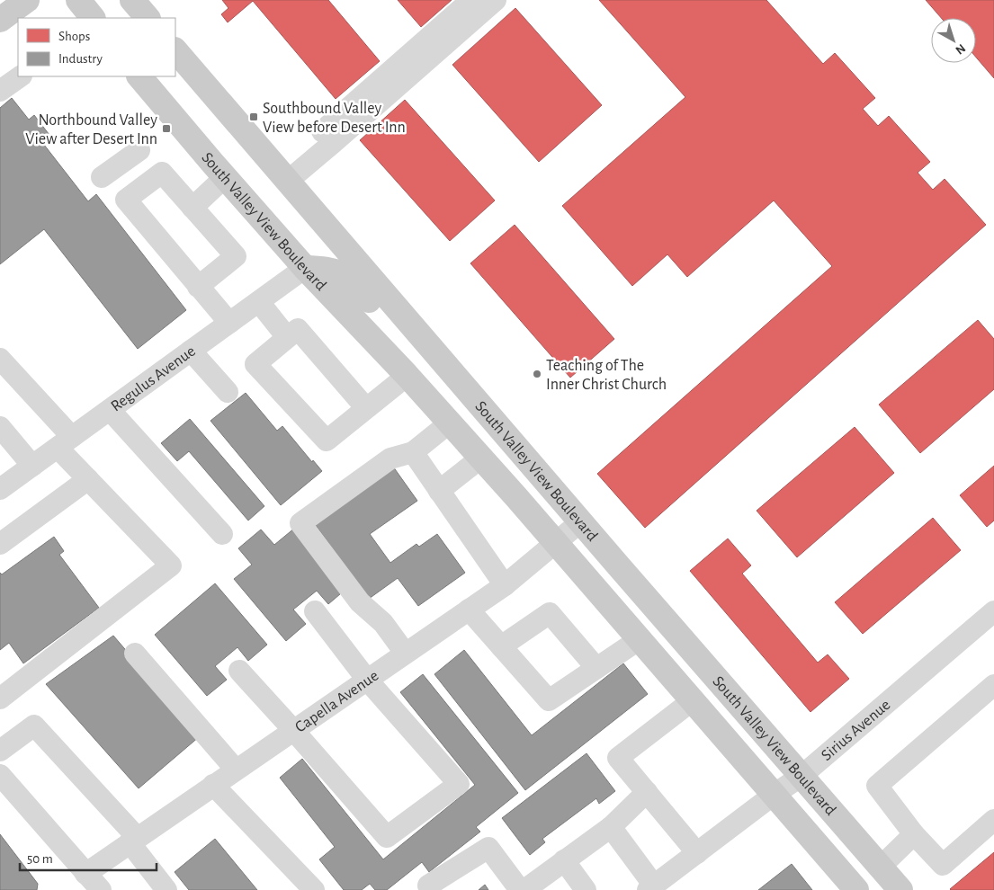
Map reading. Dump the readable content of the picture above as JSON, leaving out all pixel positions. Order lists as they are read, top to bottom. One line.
{"streets":{"main road":["South Valley View Boulevard"],"street":["Regulus Avenue","Capella Avenue","Sirius Avenue"]},"crossings":[["South Valley View Boulevard","Regulus Avenue"],["South Valley View Boulevard","Capella Avenue"],["South Valley View Boulevard","Sirius Avenue"]],"places":{"transit":["Southbound Valley View before Desert Inn","Northbound Valley View after Desert Inn"],"other":["Teaching of The Inner Christ Church"]},"legend":["Shops","Industry"],"scale_bar":"50 m","north":"bottom right"}
